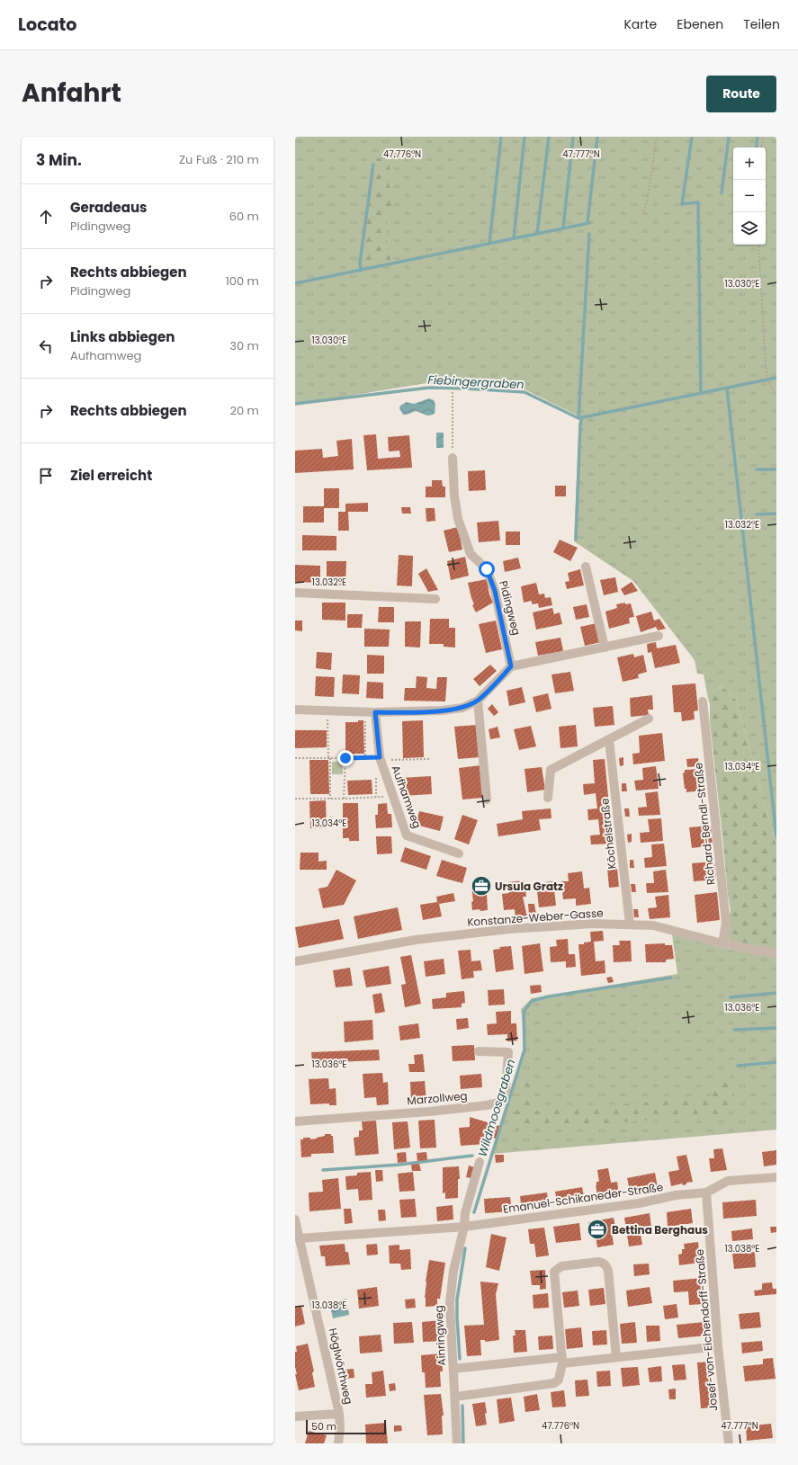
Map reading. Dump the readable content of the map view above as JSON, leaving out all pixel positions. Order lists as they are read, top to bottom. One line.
{"streets":{"street":["Pidingweg","Aufhamweg","Richard-Berndl-Straße","Köchelstraße","Konstanze-Weber-Gasse","Marzollweg","Emanuel-Schikaneder-Straße","Josef-von-Eichendorff-Straße","Ainringweg","Höglwörthweg"]},"crossings":[["Richard-Berndl-Straße","Konstanze-Weber-Gasse"],["Köchelstraße","Konstanze-Weber-Gasse"],["Emanuel-Schikaneder-Straße","Josef-von-Eichendorff-Straße"],["Emanuel-Schikaneder-Straße","Ainringweg"]],"water":["Fiebingergraben","Wildmoosgraben"],"places":{"office":["Ursula Gratz","Bettina Berghaus"]},"scale_bar":"50 m","page":{"header":"Locato","nav":["Karte","Ebenen","Teilen"],"title":"Anfahrt","buttons":"Route","heading":["3 Min.","Zu Fuß · 210 m"],"map_buttons":["+","−"],"list":[["Geradeaus","Pidingweg","60 m"],["Rechts abbiegen","Pidingweg","100 m"],["Links abbiegen","Aufhamweg","30 m"],["Rechts abbiegen","20 m"],"Ziel erreicht"],"scale":"50 m"},"coordinates":["47.776°N","47.777°N","13.030°E","13.032°E","13.034°E","13.036°E","13.038°E"]}
